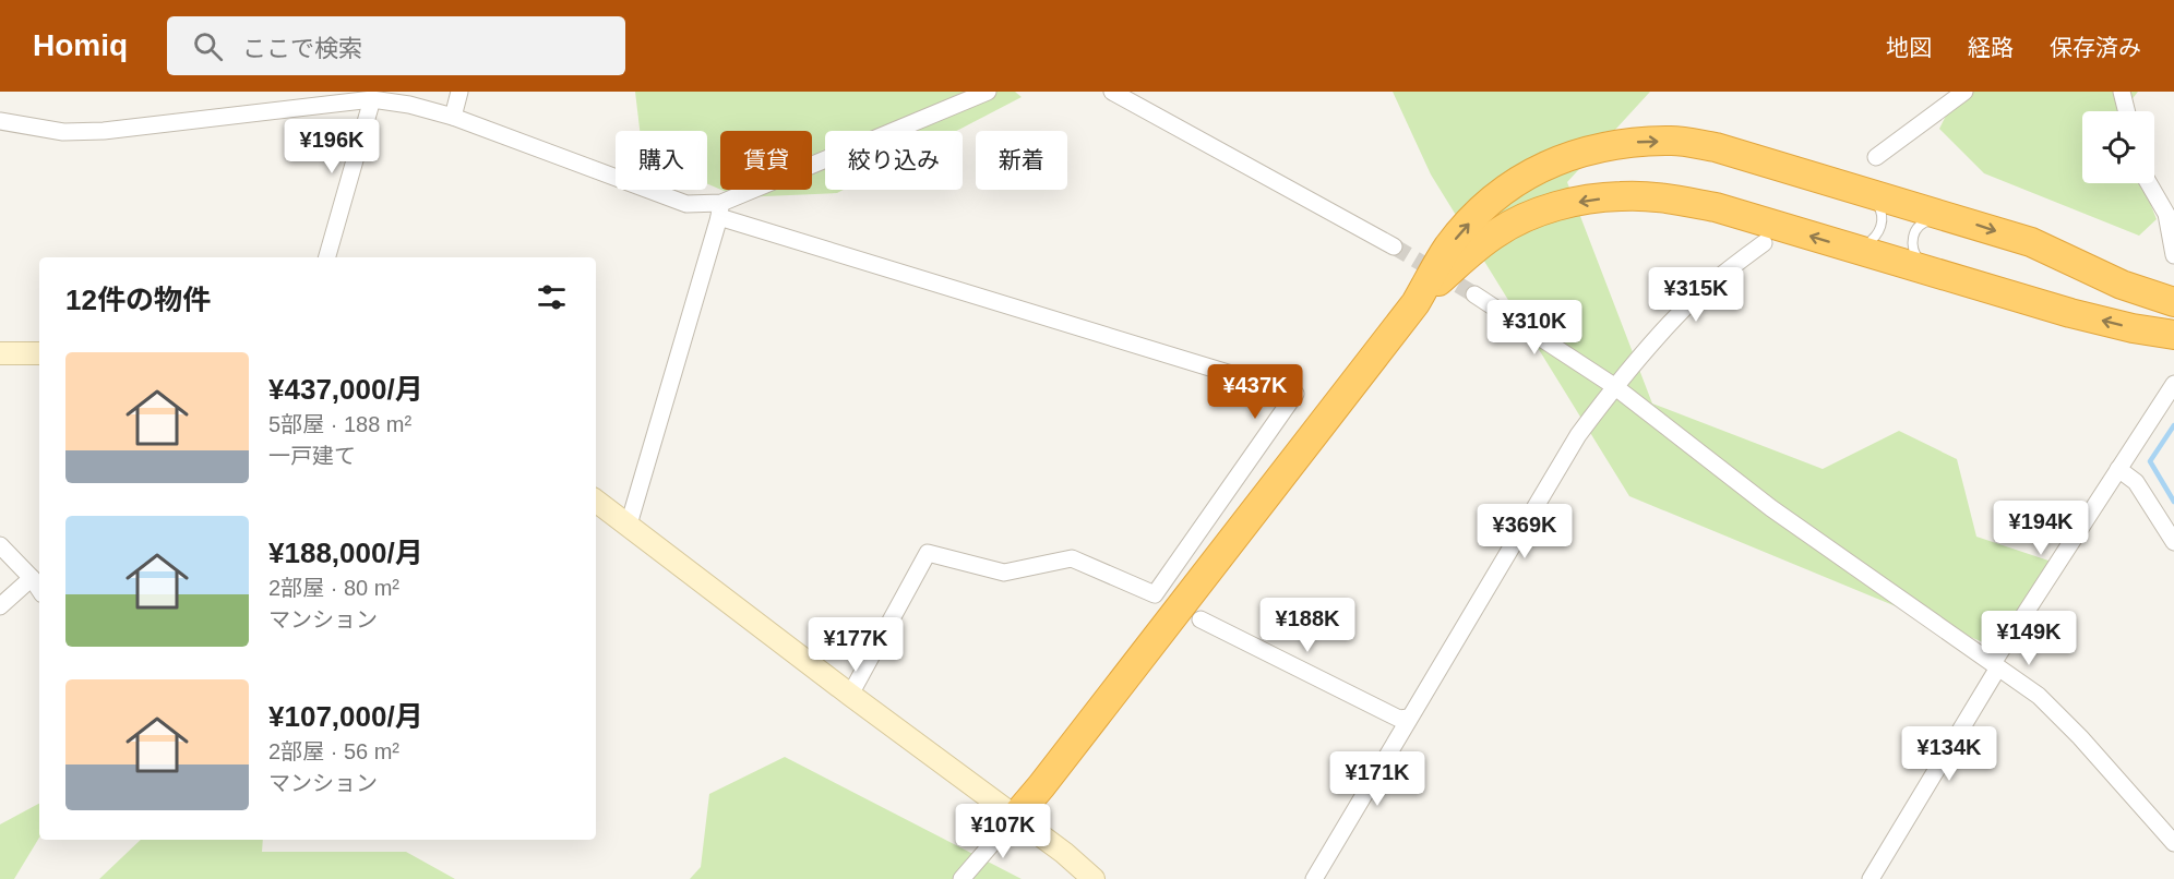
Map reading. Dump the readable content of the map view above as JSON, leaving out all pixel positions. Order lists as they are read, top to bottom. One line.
{"page":{"header":"Homiq","search":"ここで検索","nav":["地図","経路","保存済み"],"price":["¥196K","¥315K","¥310K","¥437K","¥194K","¥369K","¥188K","¥149K","¥177K","¥134K","¥171K","¥107K"],"chip":["購入","賃貸","絞り込み","新着"],"heading":"12件の物件","list":[{"name":"¥437,000/月","note":"5部屋 · 188 m² · 一戸建て"},{"name":"¥188,000/月","note":"2部屋 · 80 m² · マンション"},{"name":"¥107,000/月","note":"2部屋 · 56 m² · マンション"}]}}
